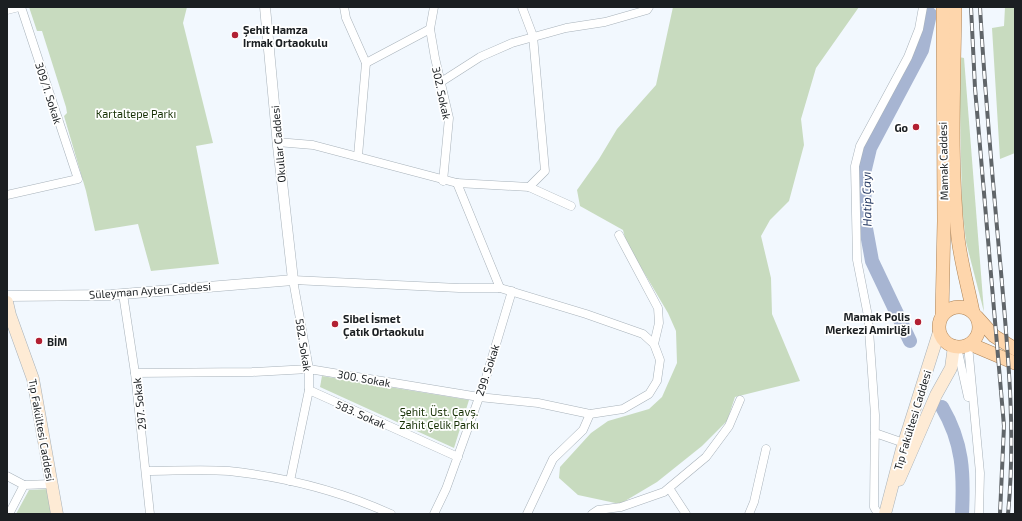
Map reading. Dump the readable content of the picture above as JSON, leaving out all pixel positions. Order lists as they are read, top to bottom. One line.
{"streets":{"main road":["Mamak Caddesi","Tıp Fakültesi Caddesi"],"street":["309/1. Sokak","302. Sokak","Okullar Caddesi","Süleyman Ayten Caddesi","582. Sokak","299. Sokak","300. Sokak","297. Sokak","583. Sokak"]},"crossings":[["Okullar Caddesi","Süleyman Ayten Caddesi"],["Okullar Caddesi","582. Sokak"],["Mamak Caddesi","Tıp Fakültesi Caddesi"],["Süleyman Ayten Caddesi","582. Sokak"],["Süleyman Ayten Caddesi","297. Sokak"],["582. Sokak","300. Sokak"],["582. Sokak","583. Sokak"],["299. Sokak","300. Sokak"],["299. Sokak","583. Sokak"],["300. Sokak","297. Sokak"]],"water":["Hatip Çayı"],"parks":["Kartaltepe Parkı","Şehit. Üst. Çavş. Zahit Çelik Parkı"],"places":["Şehit Hamza Irmak Ortaokulu","Go","Mamak Polis Merkezi Amirliği","Sibel İsmet Çatık Ortaokulu","BİM"]}
